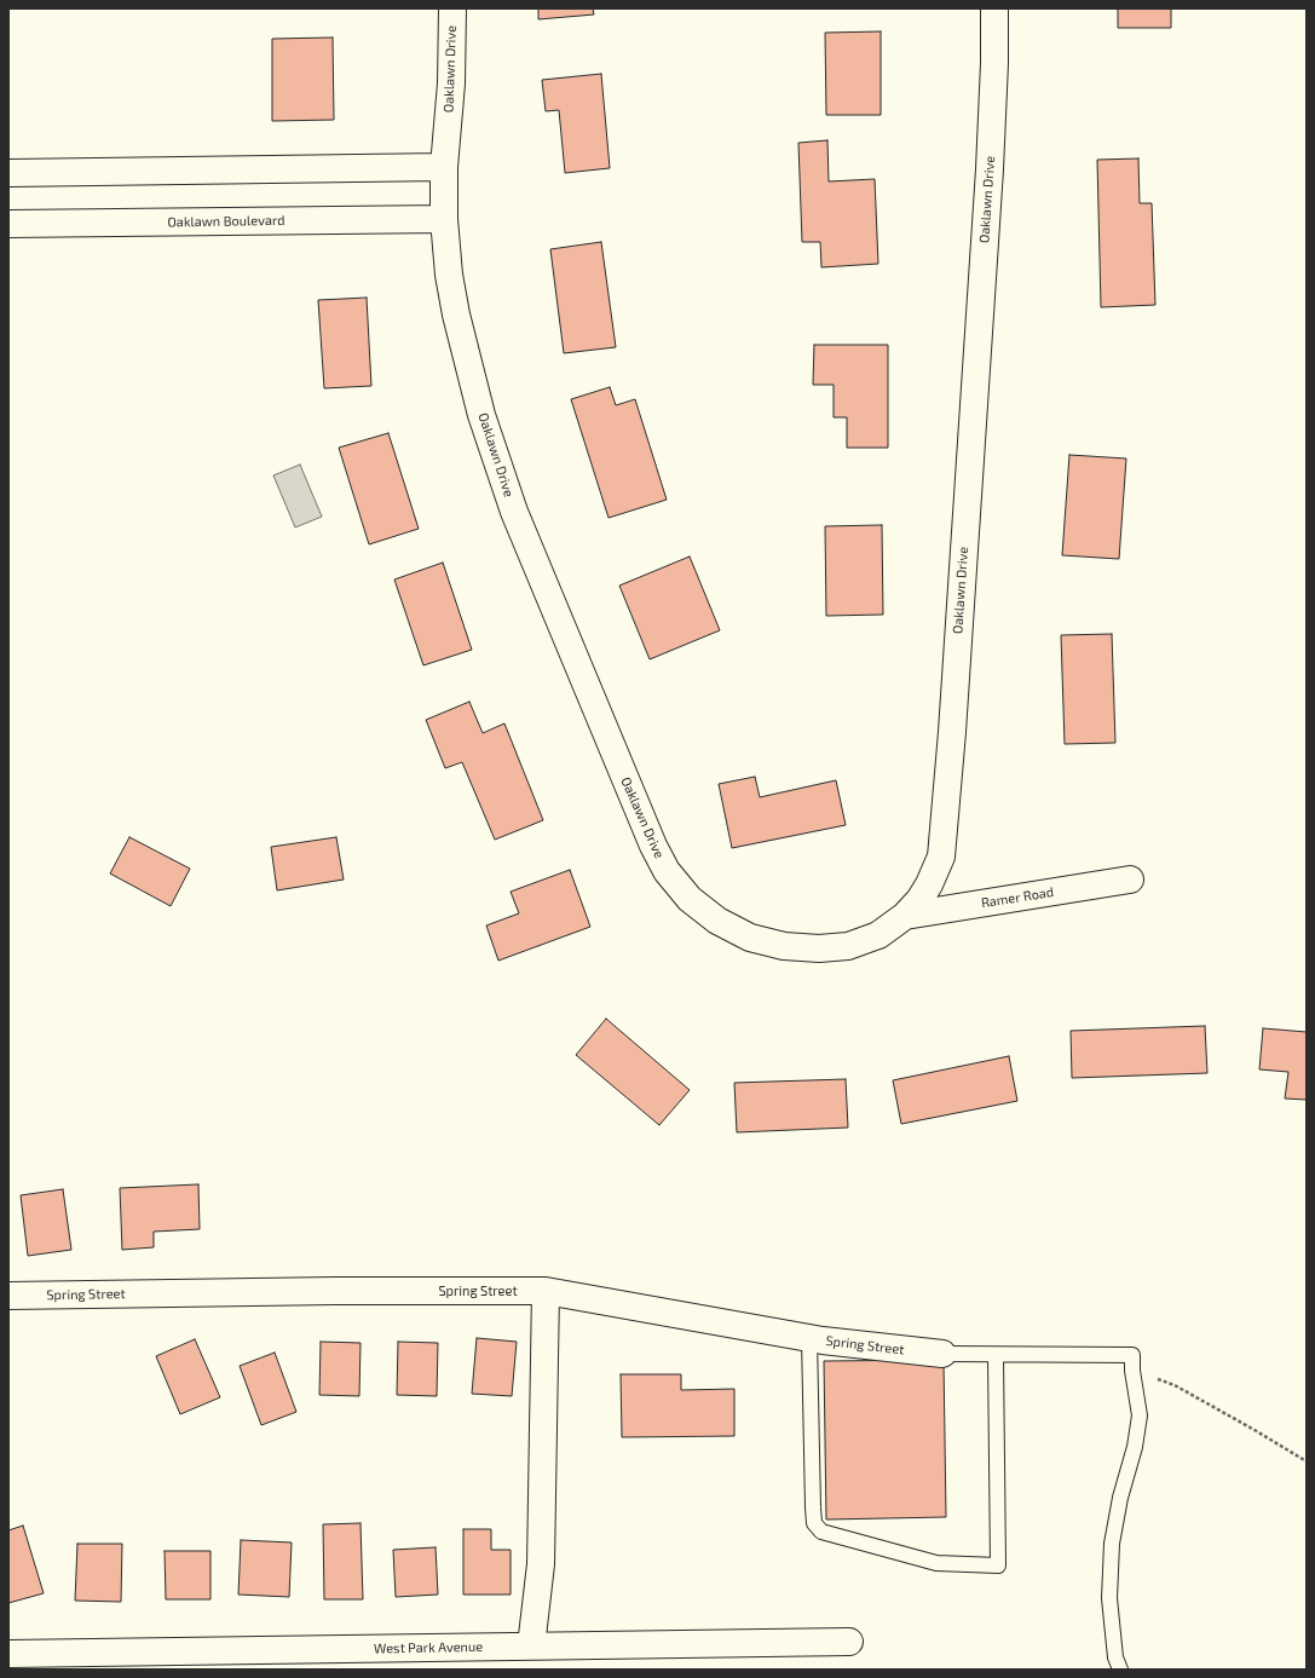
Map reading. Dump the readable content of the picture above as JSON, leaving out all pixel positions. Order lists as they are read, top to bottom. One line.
{"streets":{"street":["Oaklawn Drive","Oaklawn Boulevard","Ramer Road","Spring Street","West Park Avenue"]},"crossings":[["Oaklawn Drive","Oaklawn Boulevard"],["Oaklawn Drive","Ramer Road"]]}
